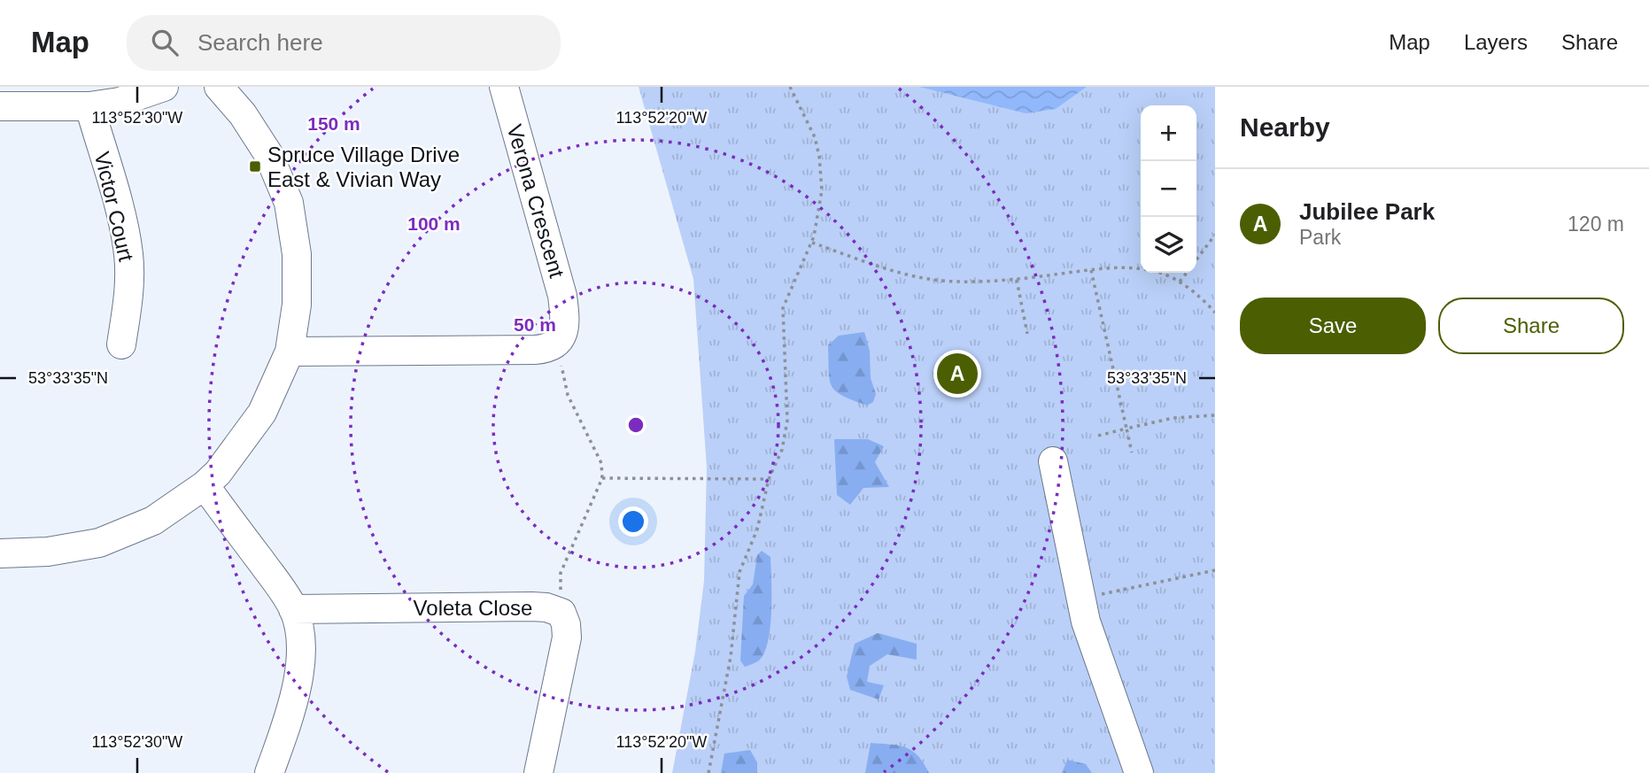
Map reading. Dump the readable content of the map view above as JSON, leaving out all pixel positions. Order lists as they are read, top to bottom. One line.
{"streets":{"street":["Verona Crescent","Victor Court","Voleta Close"]},"places":{"transit":["Spruce Village Drive East & Vivian Way"]},"page":{"header":"Map","search":"Search here","nav":["Map","Layers","Share"],"heading":"Nearby","map_buttons":["+","−"],"list":[{"mark":"A","name":"Jubilee Park","note":"Park","value":"120 m"}],"buttons":["Save","Share"],"pins":"A"},"coordinates":["113°52'30\"W","113°52'20\"W","53°33'35\"N"],"rings":["150 m","100 m","50 m"]}
